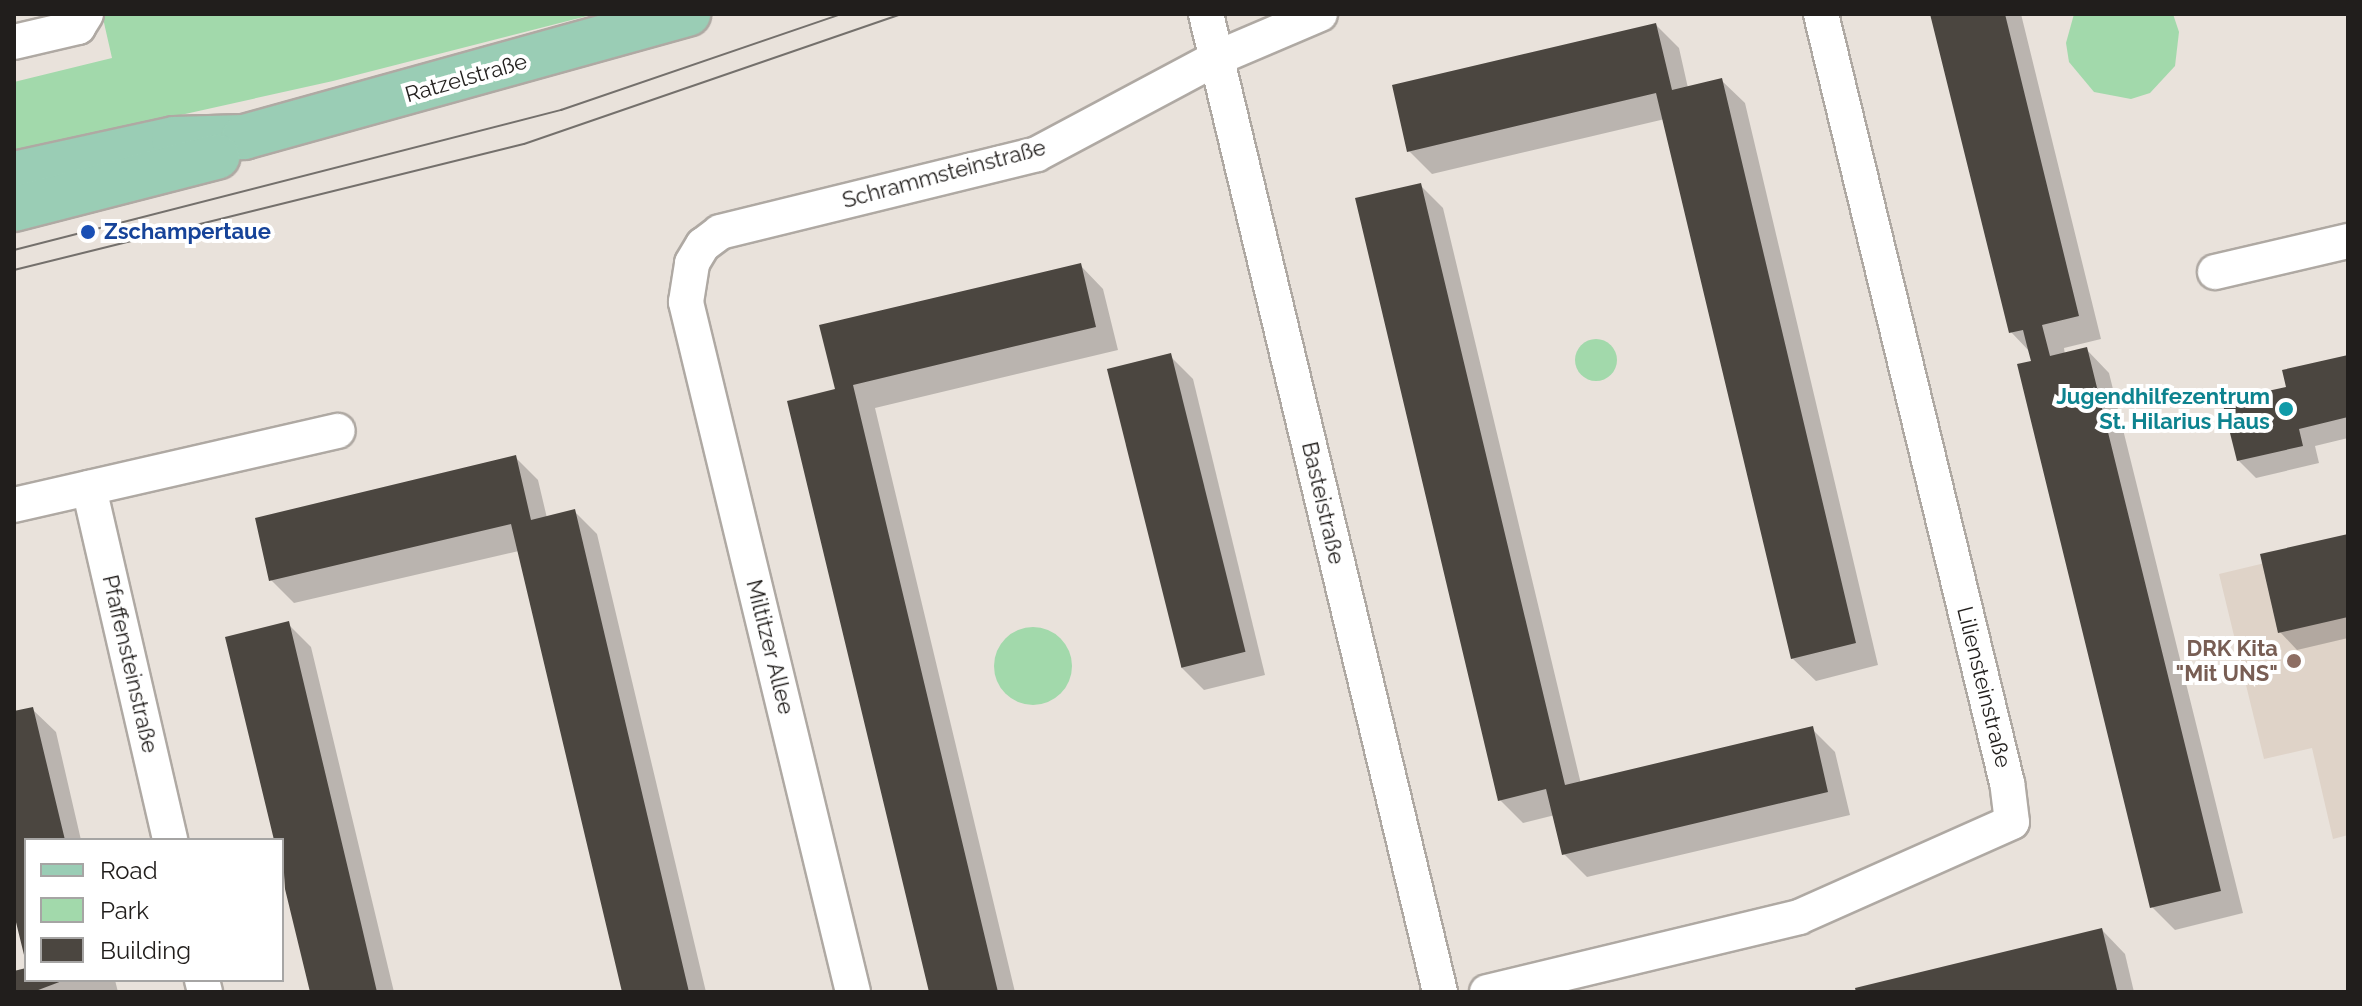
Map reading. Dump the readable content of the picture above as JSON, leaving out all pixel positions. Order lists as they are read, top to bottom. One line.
{"streets":{"main road":["Ratzelstraße"],"street":["Schrammsteinstraße","Basteistraße","Miltitzer Allee","Pfaffensteinstraße","Liliensteinstraße"]},"crossings":[["Schrammsteinstraße","Basteistraße"],["Schrammsteinstraße","Miltitzer Allee"]],"places":["Zschampertaue","Jugendhilfezentrum St. Hilarius Haus","DRK Kita \"Mit UNS\""],"legend":["Road","Park","Building"]}
